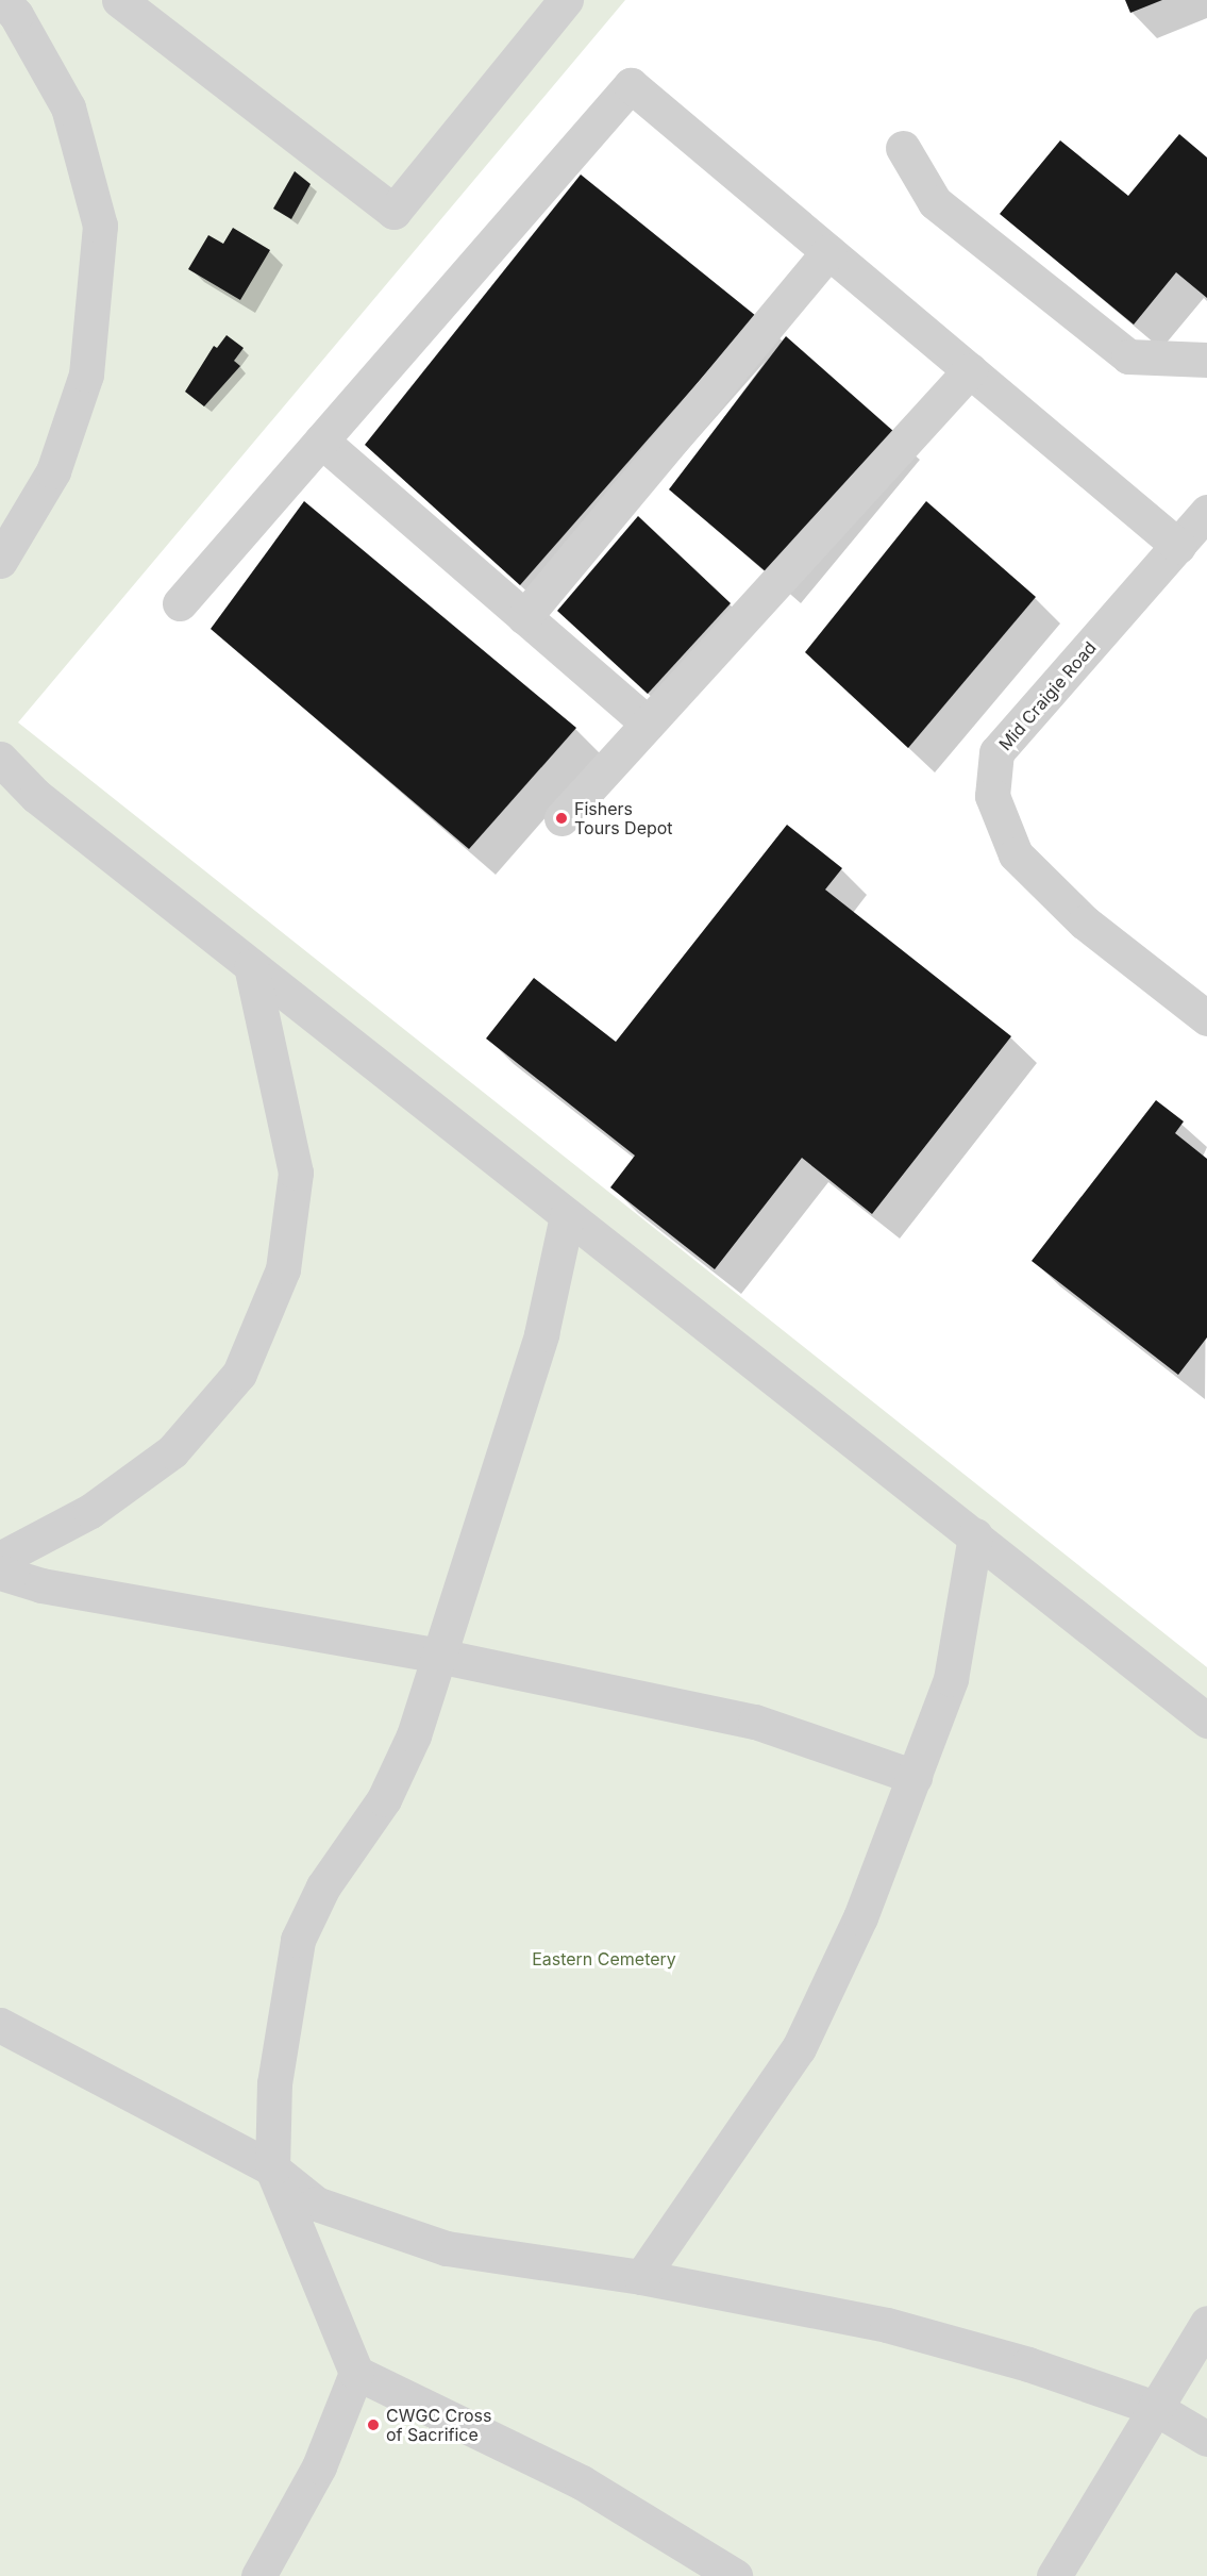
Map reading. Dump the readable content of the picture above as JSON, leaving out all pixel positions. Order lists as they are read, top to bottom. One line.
{"streets":{"street":["Mid Craigie Road"]},"parks":["Eastern Cemetery"],"places":["Fishers Tours Depot","CWGC Cross of Sacrifice"]}
